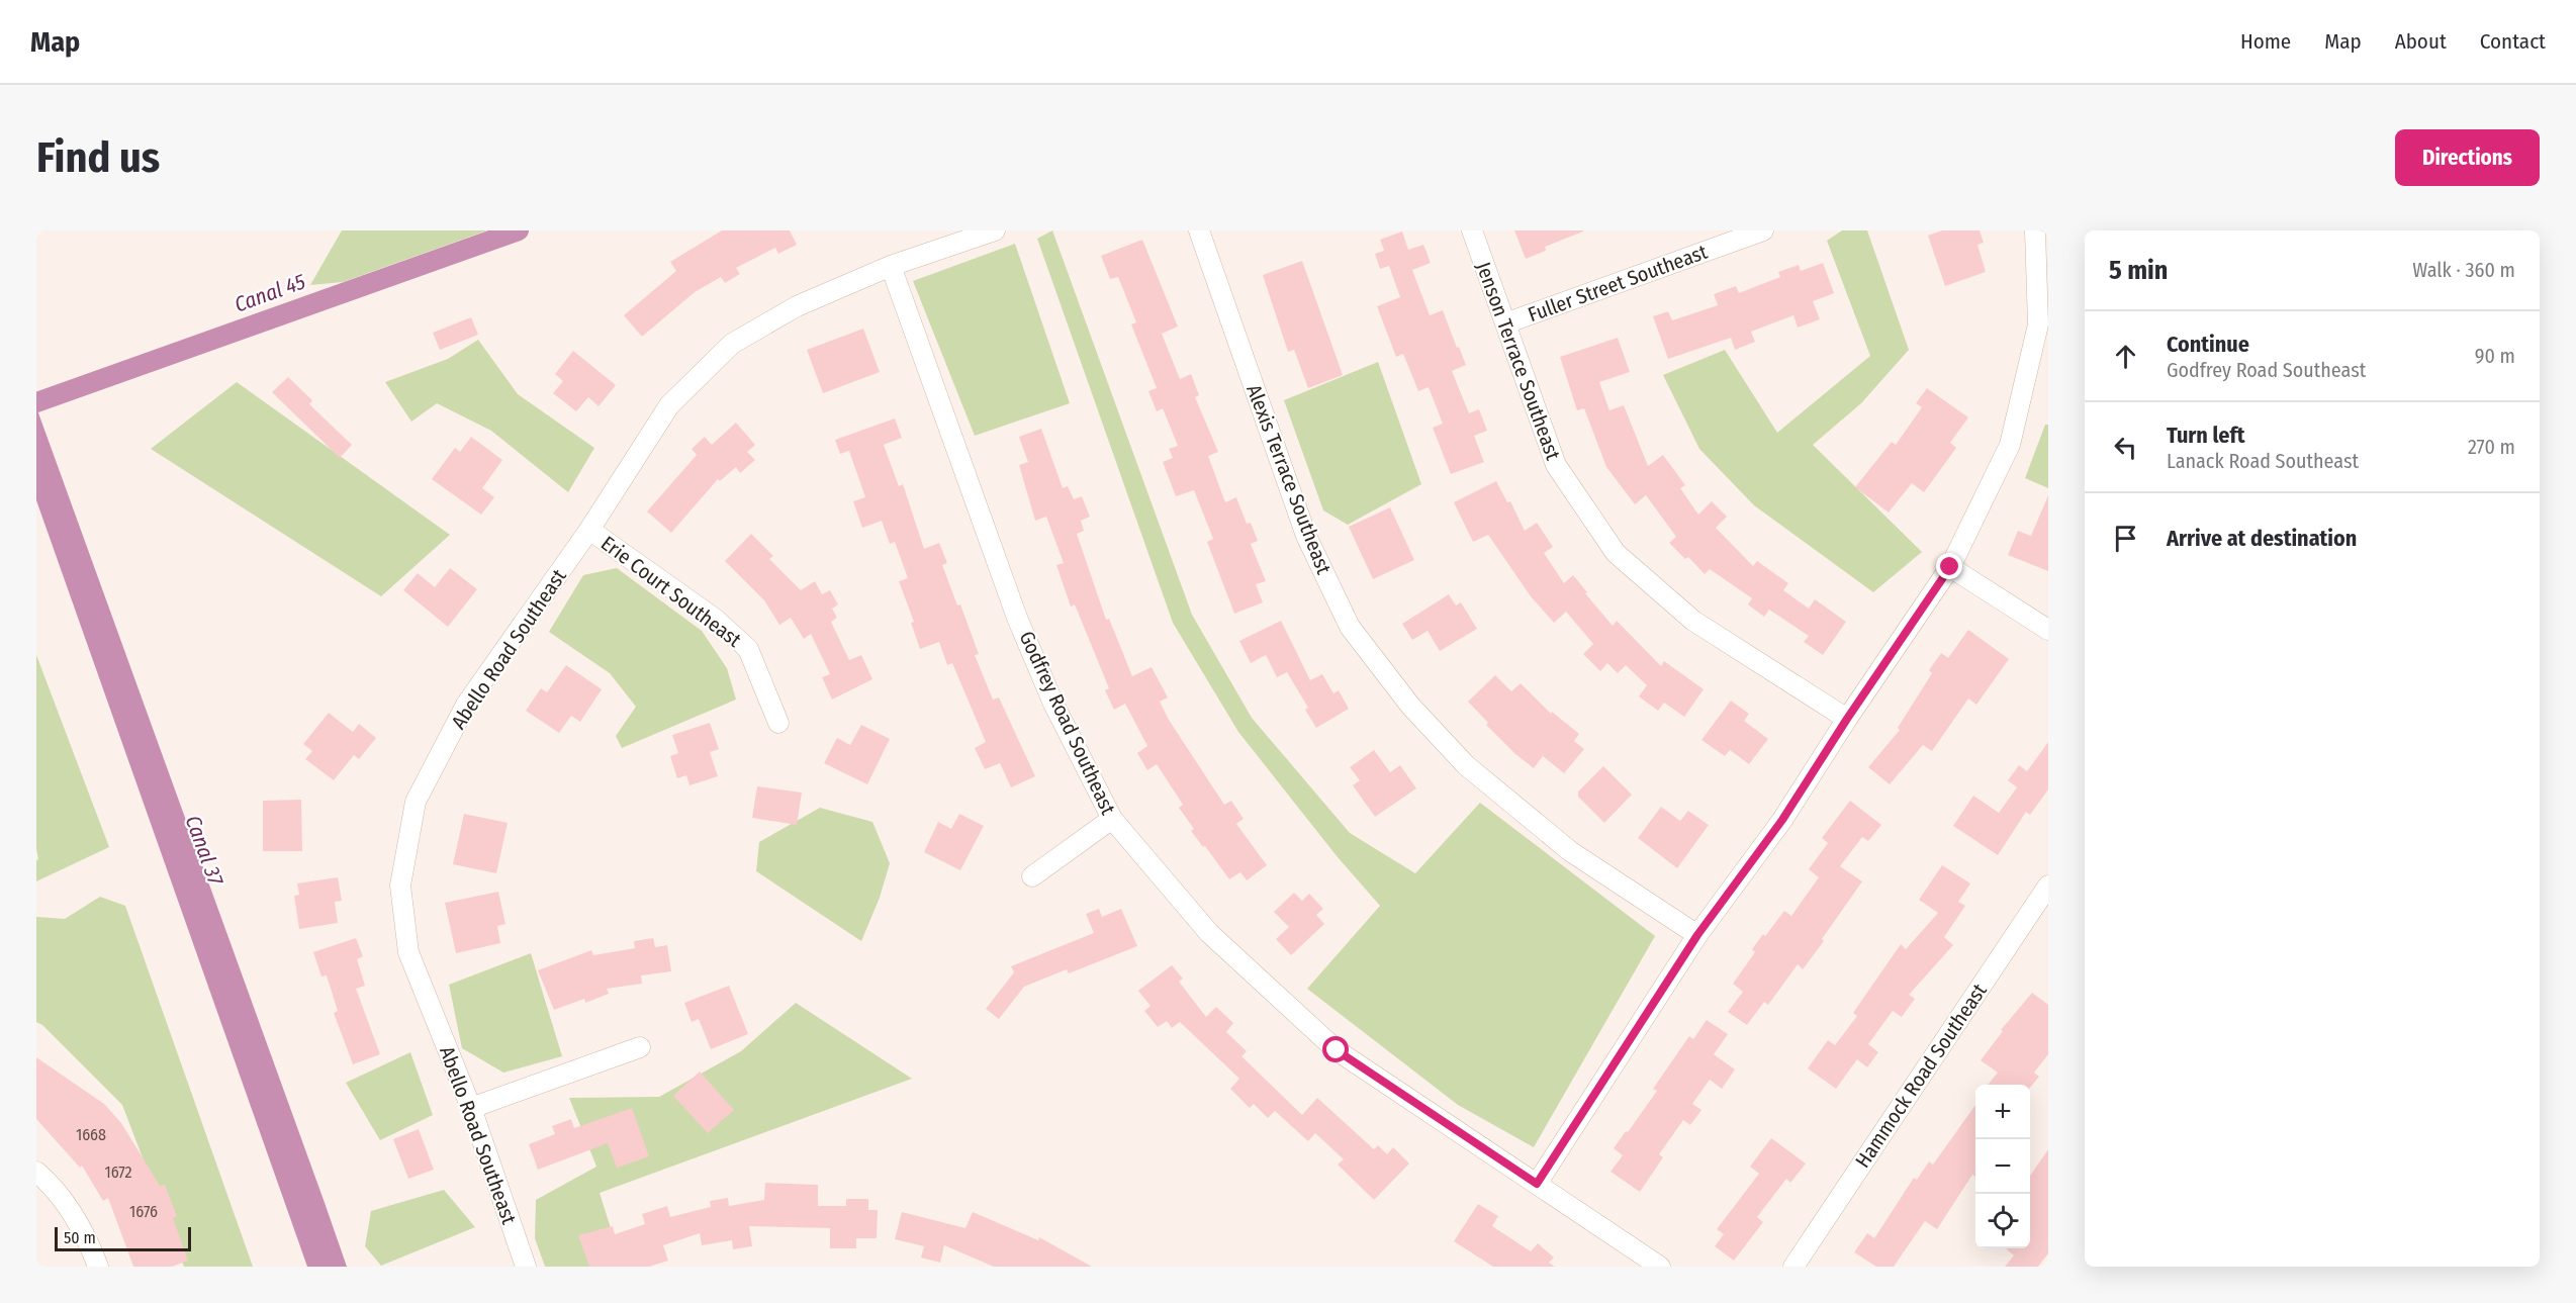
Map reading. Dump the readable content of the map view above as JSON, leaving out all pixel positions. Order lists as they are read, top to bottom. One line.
{"streets":{"street":["Fuller Street Southeast","Jenson Terrace Southeast","Alexis Terrace Southeast","Erie Court Southeast","Abello Road Southeast","Godfrey Road Southeast","Hammock Road Southeast"]},"crossings":[["Fuller Street Southeast","Jenson Terrace Southeast"],["Erie Court Southeast","Abello Road Southeast"],["Abello Road Southeast","Godfrey Road Southeast"]],"water":["Canal 45","Canal 37"],"house_numbers":["1668","1672","1676"],"scale_bar":"50 m","page":{"header":"Map","nav":["Home","Map","About","Contact"],"buttons":"Directions","title":"Find us","heading":["5 min","Walk · 360 m"],"list":[["Continue","Godfrey Road Southeast","90 m"],["Turn left","Lanack Road Southeast","270 m"],"Arrive at destination"],"map_buttons":["+","−"],"scale":"50 m"}}
